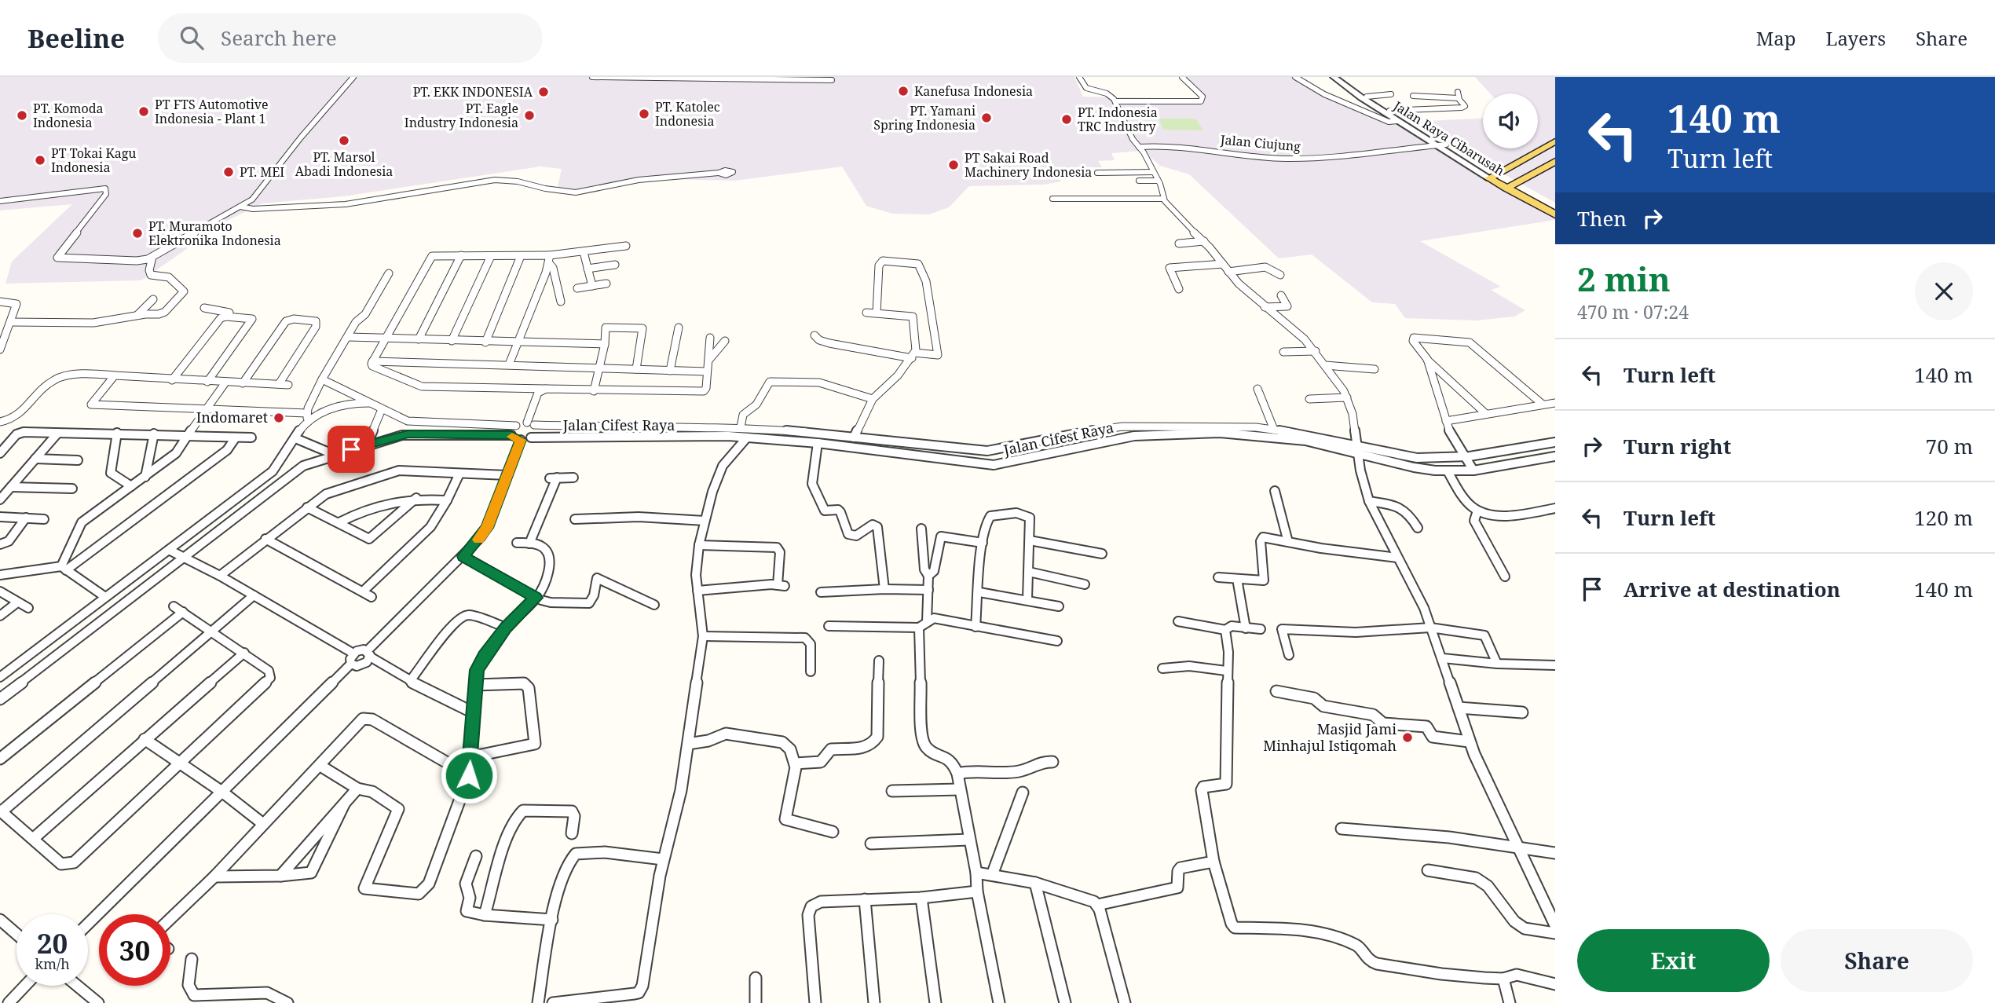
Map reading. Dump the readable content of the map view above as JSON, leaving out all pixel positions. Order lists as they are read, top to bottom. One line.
{"streets":{"main road":["Jalan Raya Cibarusah"],"street":["Jalan Ciujung","Jalan Cifest Raya"]},"crossings":[["Jalan Raya Cibarusah","Jalan Ciujung"]],"places":["Kanefusa Indonesia","PT. EKK INDONESIA","PT FTS Automotive Indonesia - Plant 1","PT. Katolec Indonesia","PT. Komoda Indonesia","PT. Eagle Industry Indonesia","PT. Yamani Spring Indonesia","PT. Indonesia TRC Industry","PT. Marsol Abadi Indonesia","PT Tokai Kagu Indonesia","PT Sakai Road Machinery Indonesia","PT. MEI","PT. Muramoto Elektronika Indonesia","Indomaret","Masjid Jami Minhajul Istiqomah"],"page":{"header":"Beeline","search":"Search here","nav":["Map","Layers","Share"],"turn":["140 m","Turn left"],"then":"Then","heading":["2 min","470 m · 07:24"],"list":[{"name":"Turn left","value":"140 m"},{"name":"Turn right","value":"70 m"},{"name":"Turn left","value":"120 m"},{"name":"Arrive at destination","value":"140 m"}],"speed":"20 km/h","limit":"30","buttons":["Exit","Share"]}}
